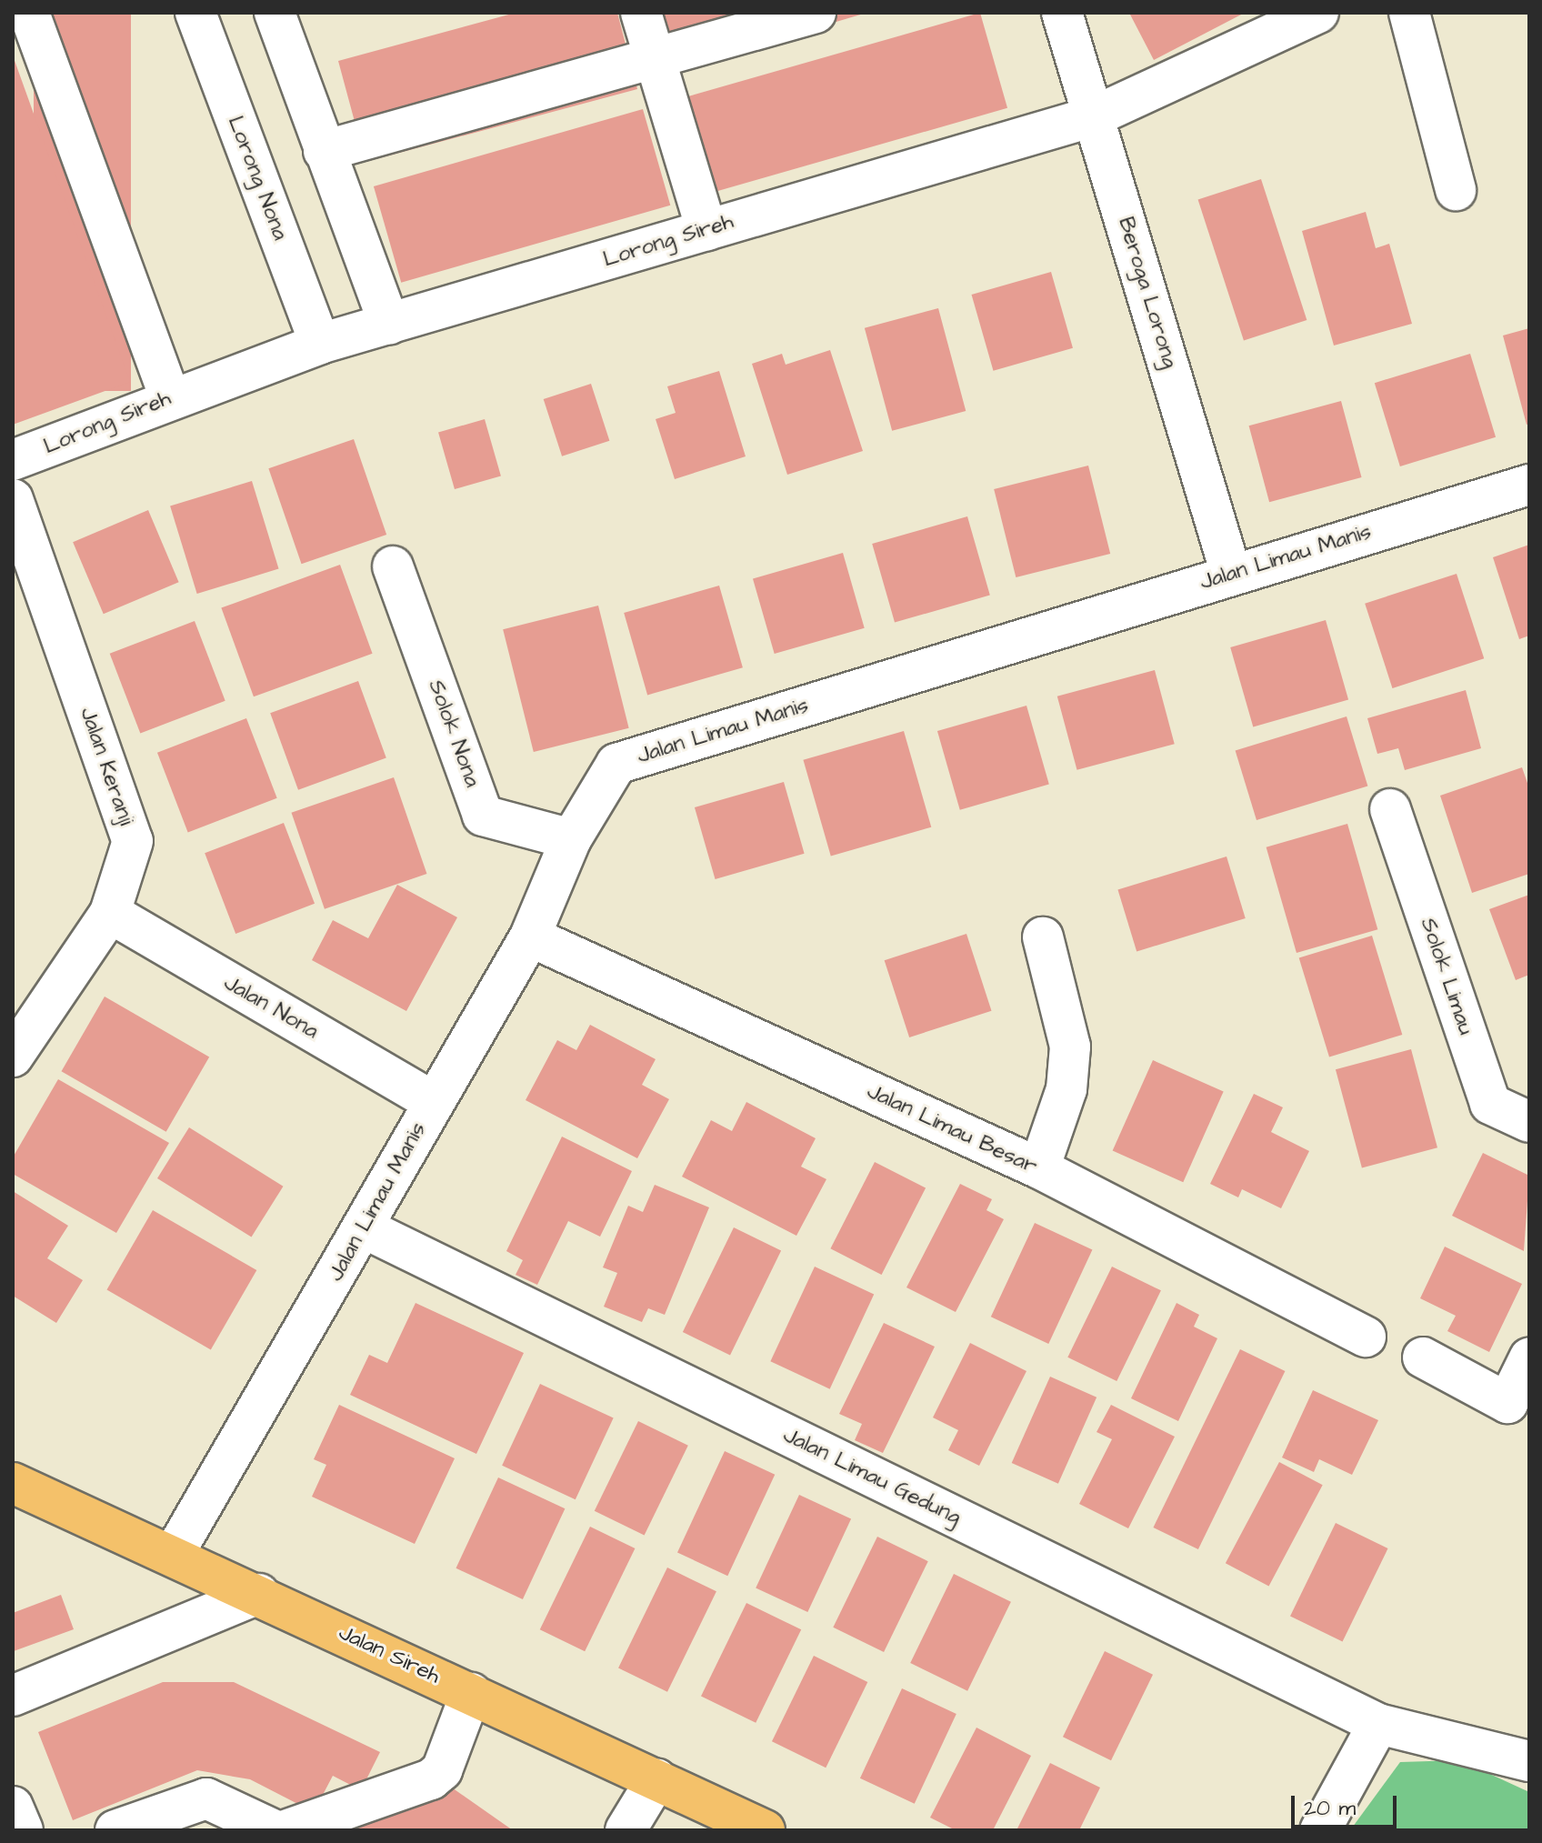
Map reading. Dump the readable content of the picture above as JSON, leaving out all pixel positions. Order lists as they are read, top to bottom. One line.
{"streets":{"highway":["Jalan Sireh"],"street":["Lorong Nona","Lorong Sireh","Beroga Lorong","Jalan Limau Manis","Solok Nona","Jalan Keranji","Solok Limau","Jalan Nona","Jalan Limau Besar","Jalan Limau Gedung"]},"crossings":[["Lorong Nona","Lorong Sireh"],["Lorong Sireh","Beroga Lorong"],["Beroga Lorong","Jalan Limau Manis"],["Jalan Limau Manis","Solok Nona"],["Jalan Limau Manis","Jalan Nona"],["Jalan Limau Manis","Jalan Limau Besar"],["Jalan Limau Manis","Jalan Limau Gedung"],["Jalan Limau Manis","Jalan Sireh"],["Jalan Keranji","Jalan Nona"]],"scale_bar":"20 m"}
